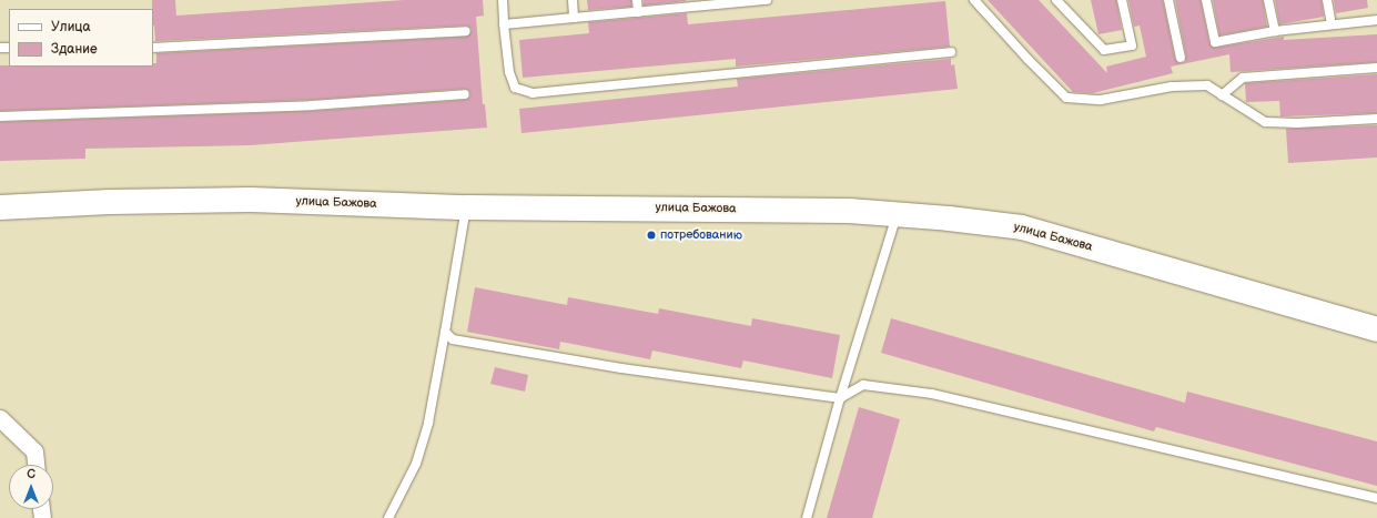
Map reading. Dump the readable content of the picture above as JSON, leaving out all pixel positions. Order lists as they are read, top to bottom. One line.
{"streets":{"highway":["улица Бажова"]},"places":["потребованию"],"legend":["Улица","Здание"],"north":"top"}
